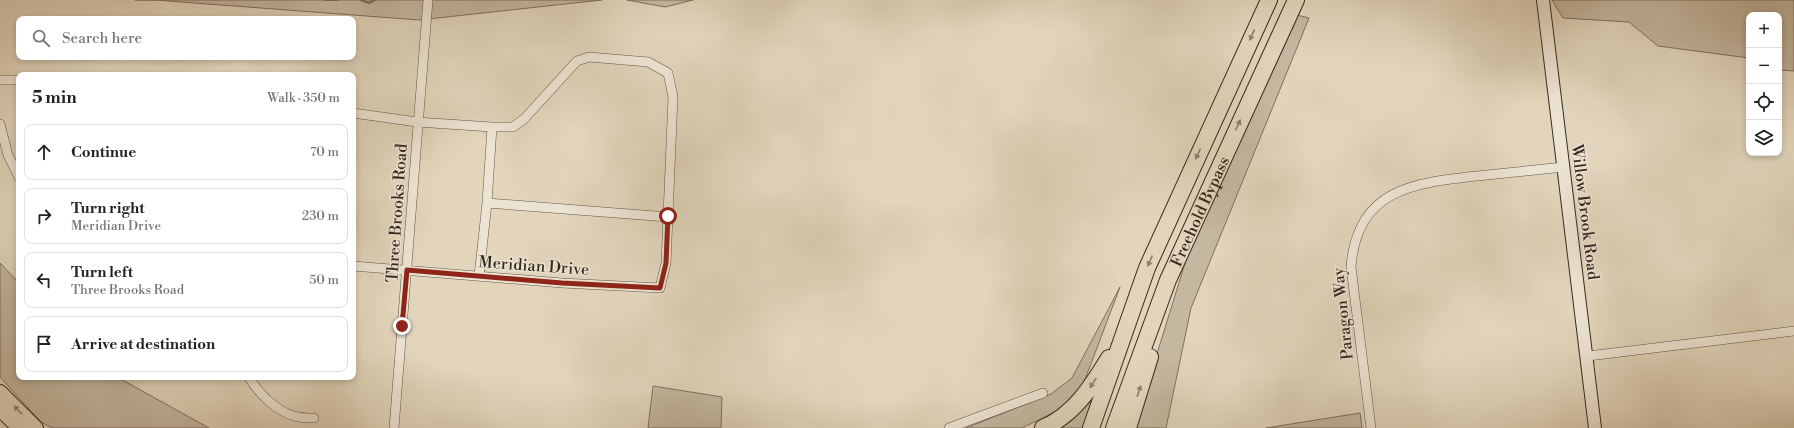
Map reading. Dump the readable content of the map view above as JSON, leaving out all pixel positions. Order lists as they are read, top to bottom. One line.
{"streets":{"highway":["Freehold Bypass"],"street":["Willow Brook Road","Three Brooks Road","Meridian Drive","Paragon Way"]},"crossings":[["Willow Brook Road","Paragon Way"],["Three Brooks Road","Meridian Drive"]],"page":{"map_buttons":["+","−"],"search":"Search here","heading":["5 min","Walk · 350 m"],"list":[["Continue","70 m"],["Turn right","Meridian Drive","230 m"],["Turn left","Three Brooks Road","50 m"],"Arrive at destination"]}}
